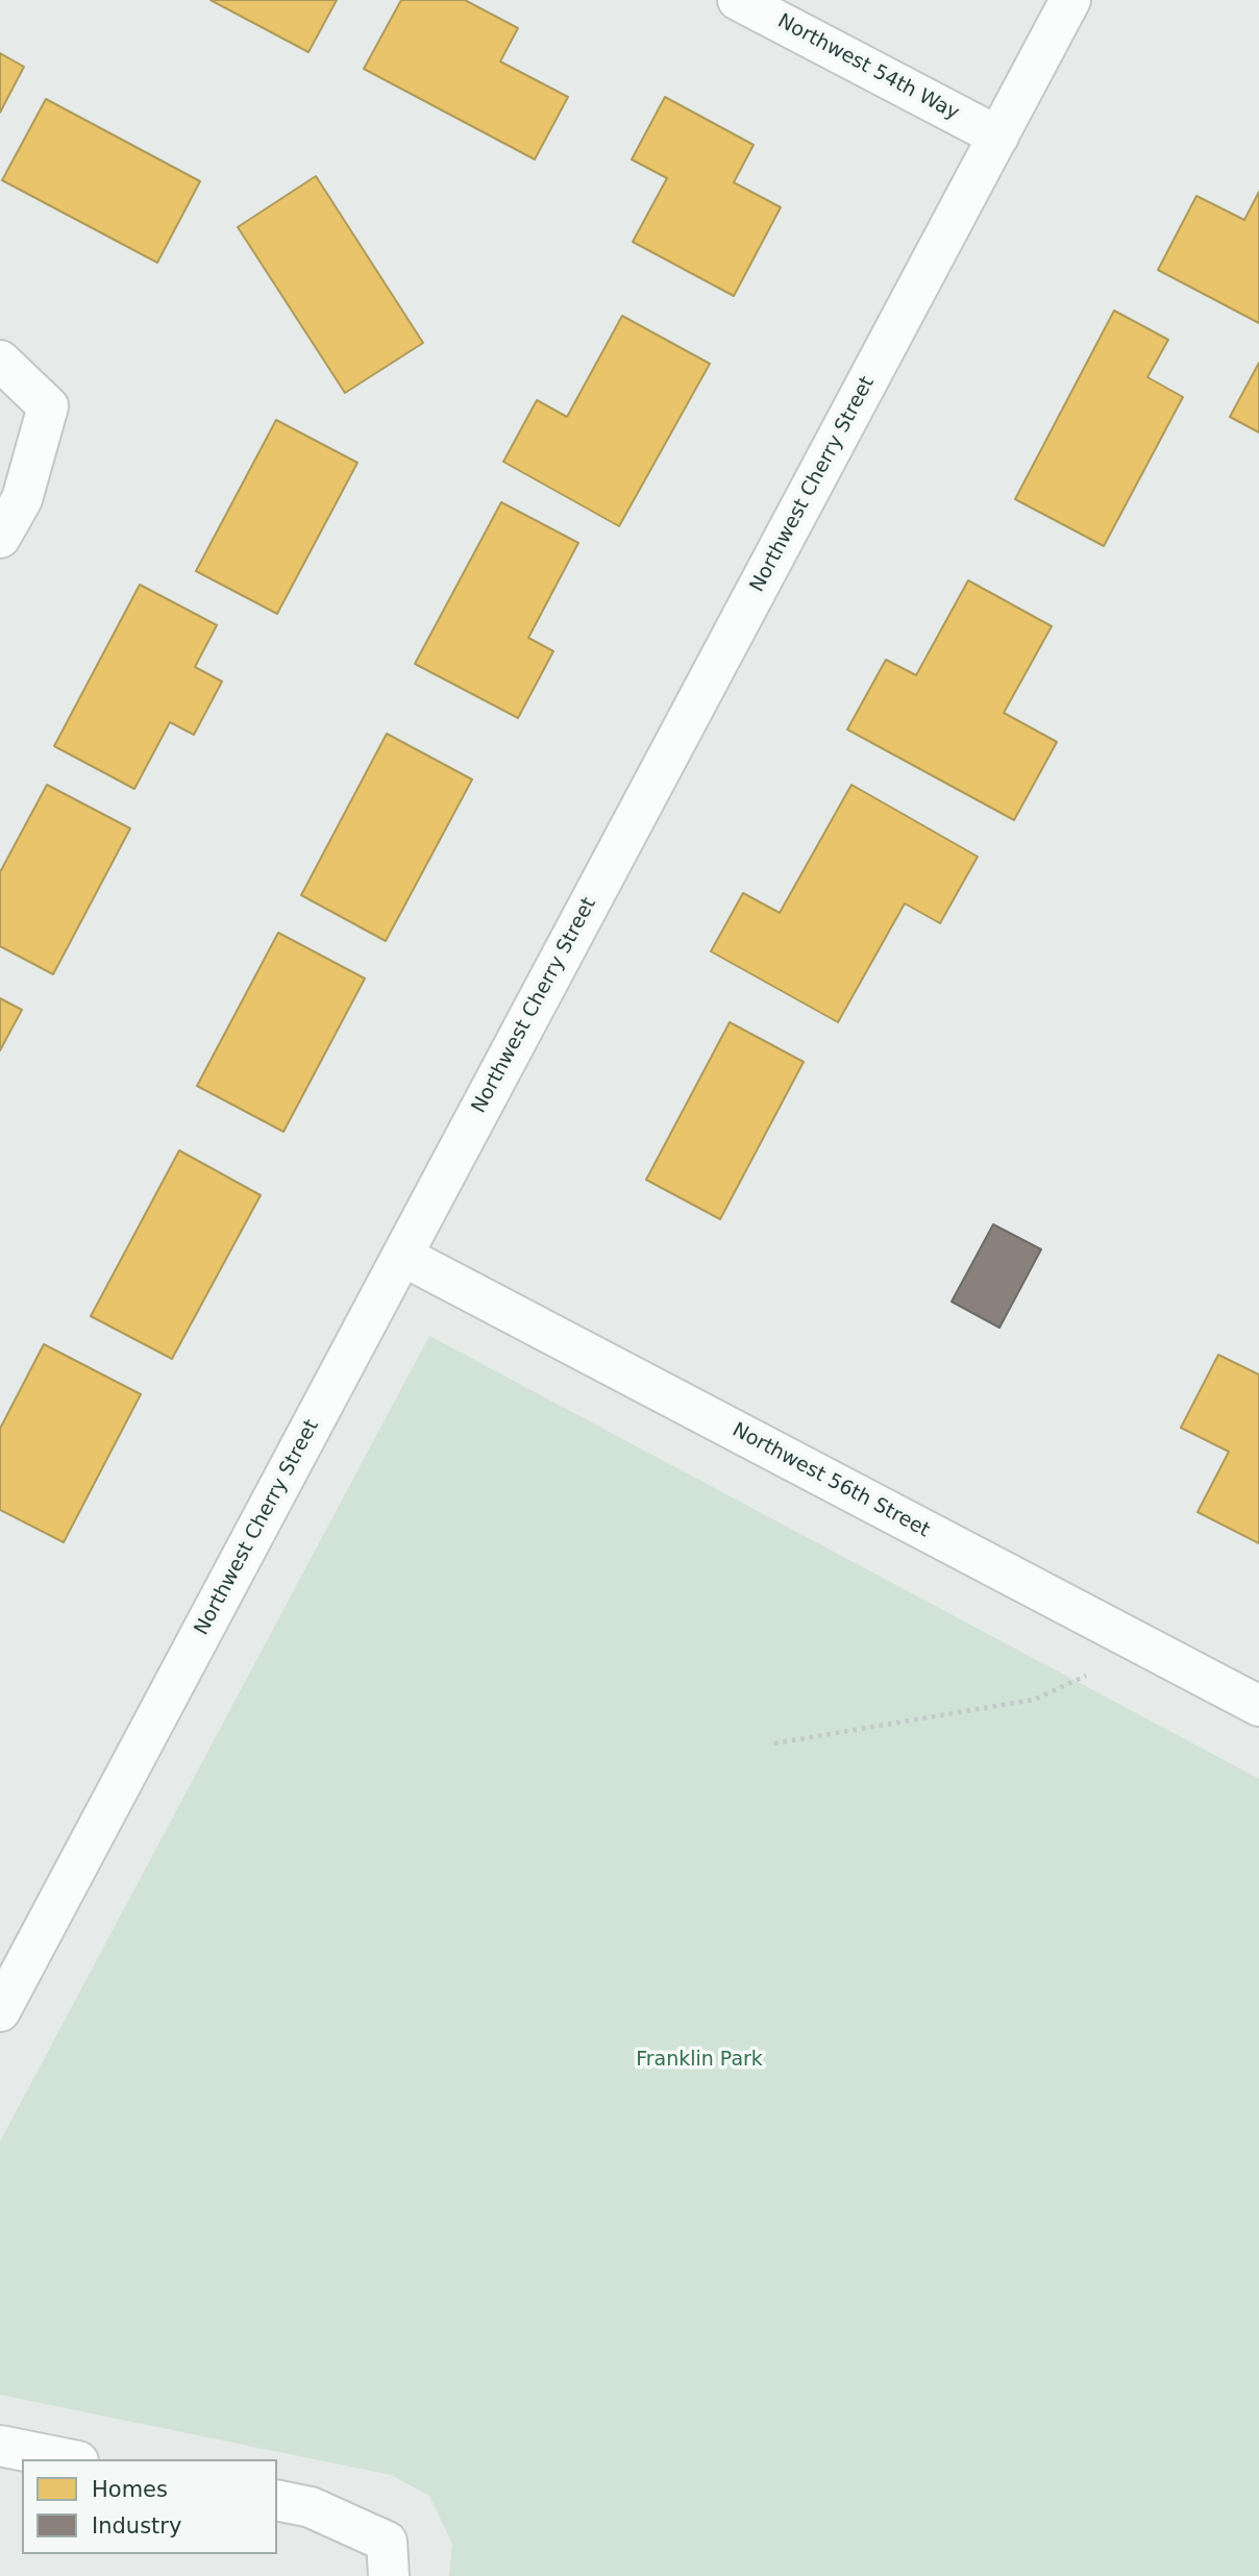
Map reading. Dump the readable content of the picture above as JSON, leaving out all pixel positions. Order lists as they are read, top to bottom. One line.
{"streets":{"street":["Northwest 54th Way","Northwest Cherry Street","Northwest 56th Street"]},"crossings":[["Northwest 54th Way","Northwest Cherry Street"],["Northwest Cherry Street","Northwest 56th Street"]],"parks":["Franklin Park"],"legend":["Homes","Industry"]}
